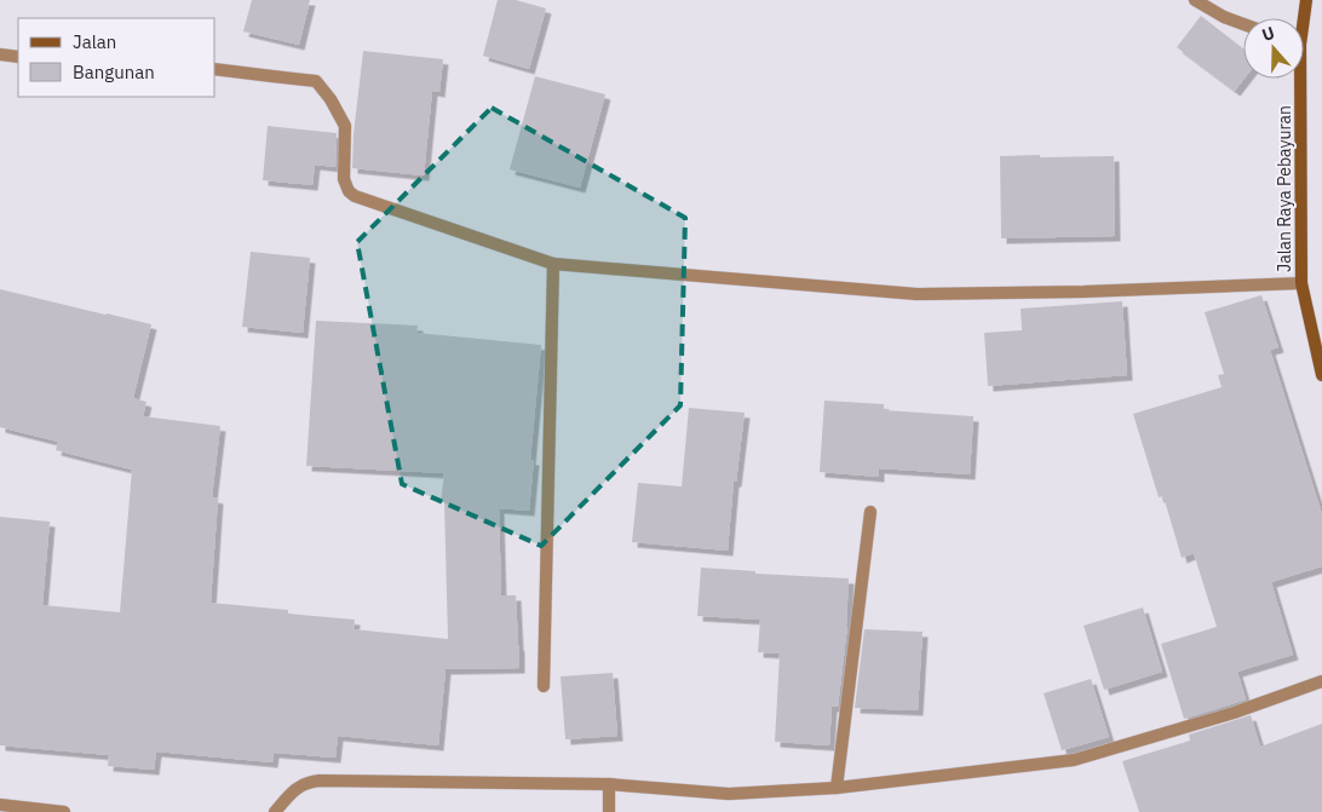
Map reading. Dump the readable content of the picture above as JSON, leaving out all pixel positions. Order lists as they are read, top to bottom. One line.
{"streets":{"main road":["Jalan Raya Pebayuran"]},"legend":["Jalan","Bangunan"],"north":"top"}
